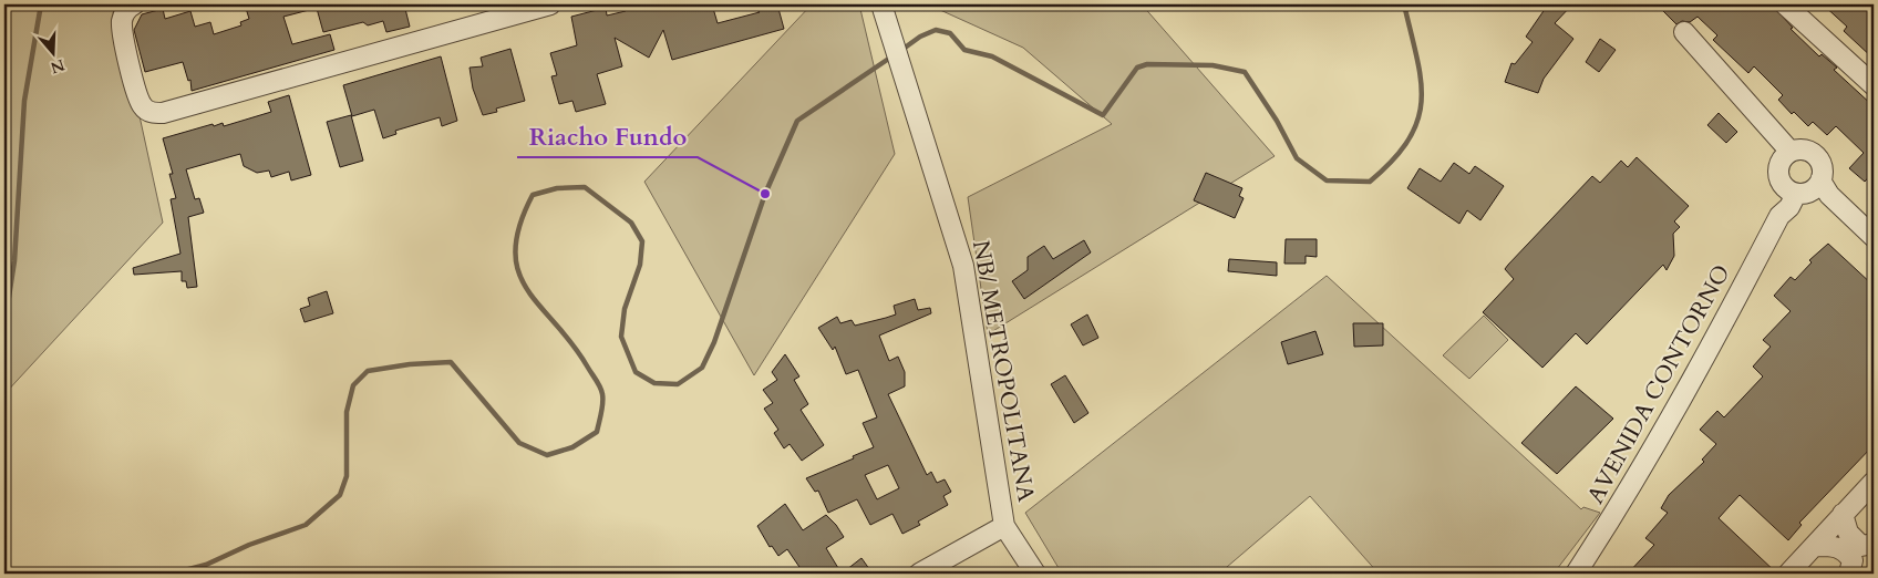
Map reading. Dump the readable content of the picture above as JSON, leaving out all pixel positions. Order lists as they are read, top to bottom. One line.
{"streets":{"street":["NB/ METROPOLITANA","AVENIDA CONTORNO"]},"places":["Riacho Fundo"],"north":"bottom"}
